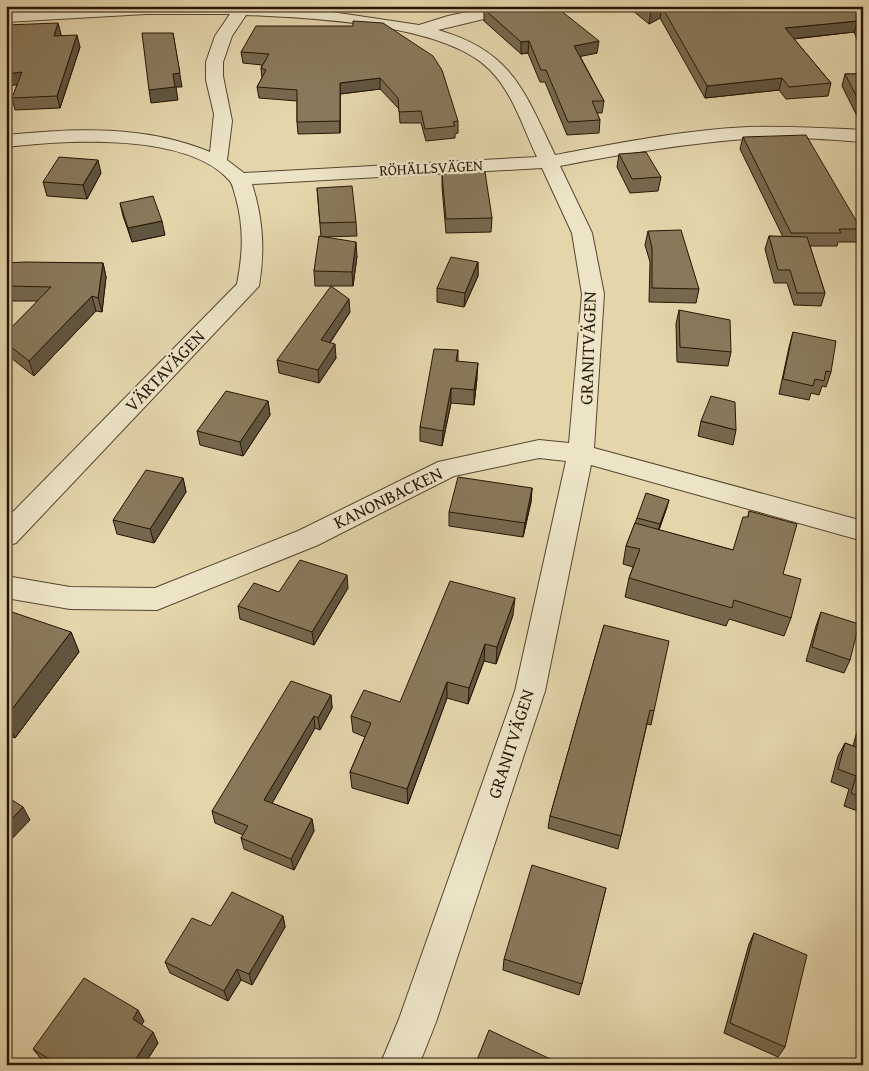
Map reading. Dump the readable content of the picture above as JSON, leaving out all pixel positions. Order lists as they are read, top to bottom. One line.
{"streets":{"street":["RÖHÄLLSVÄGEN","GRANITVÄGEN","VÄRTAVÄGEN","KANONBACKEN"]},"crossings":[["RÖHÄLLSVÄGEN","GRANITVÄGEN"],["RÖHÄLLSVÄGEN","VÄRTAVÄGEN"],["GRANITVÄGEN","KANONBACKEN"]]}
